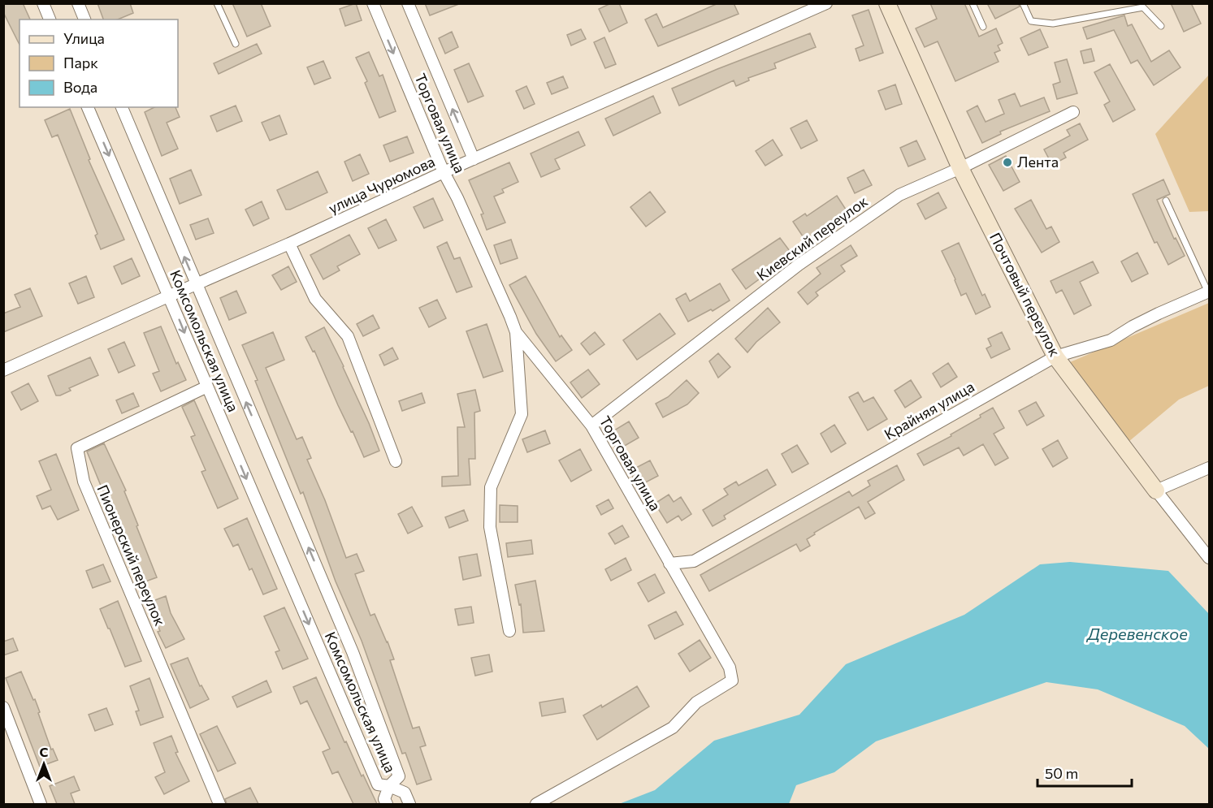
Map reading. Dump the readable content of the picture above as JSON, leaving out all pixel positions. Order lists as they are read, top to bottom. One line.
{"streets":{"street":["Торговая улица","улица Чурюмова","Киевский переулок","Почтовый переулок","Комсомольская улица","Крайняя улица","Пионерский переулок"]},"crossings":[["Торговая улица","улица Чурюмова"],["Торговая улица","Киевский переулок"],["Торговая улица","Крайняя улица"],["улица Чурюмова","Комсомольская улица"],["Киевский переулок","Почтовый переулок"],["Почтовый переулок","Крайняя улица"],["Комсомольская улица","Пионерский переулок"]],"water":["Деревенское"],"places":["Лента"],"legend":["Улица","Парк","Вода"],"scale_bar":"50 m","north":"top"}
